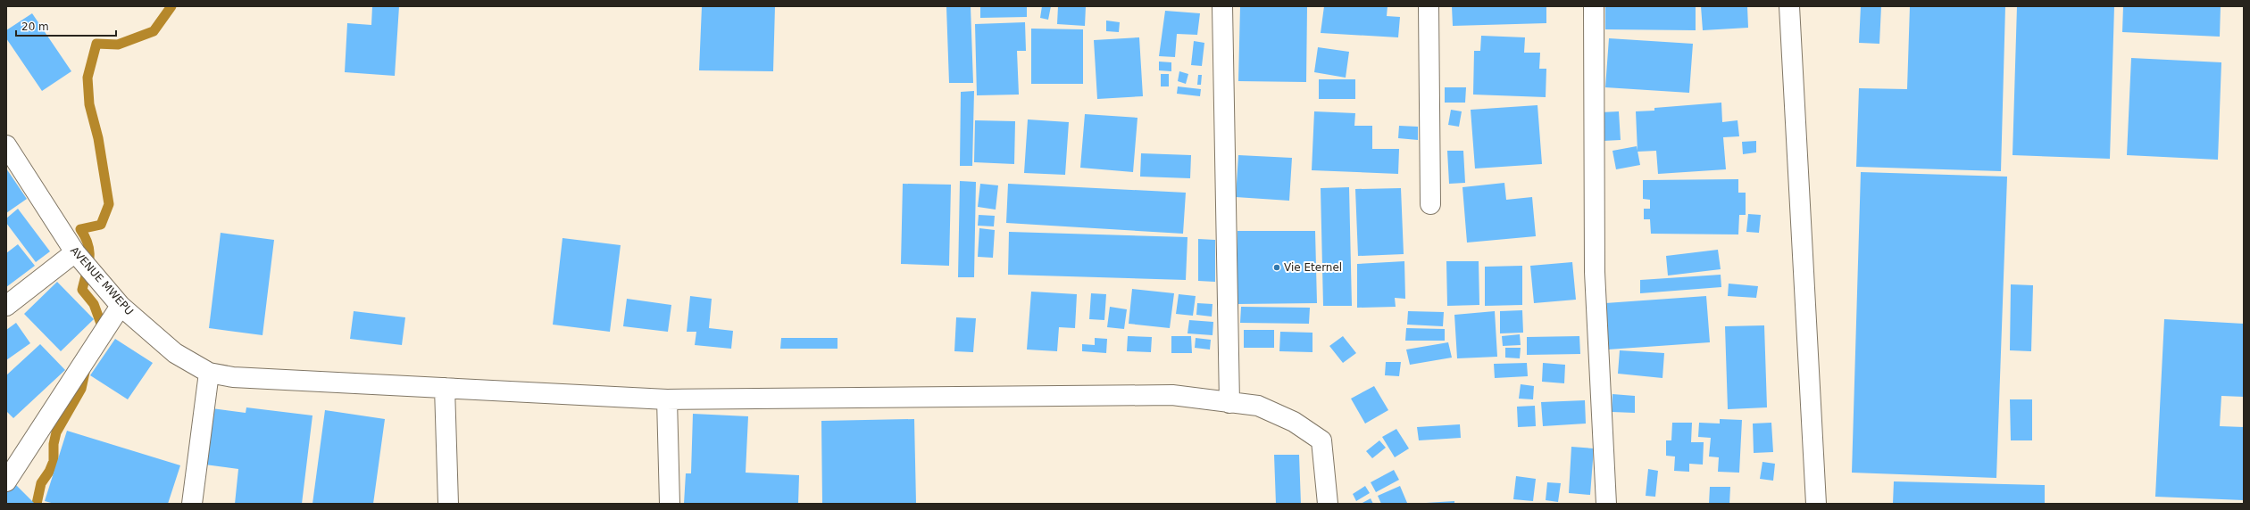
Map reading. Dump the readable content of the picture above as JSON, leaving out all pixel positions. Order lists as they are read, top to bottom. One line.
{"streets":{"street":["AVENUE MWEPU"]},"places":["Vie Eternel"],"scale_bar":"20 m"}
